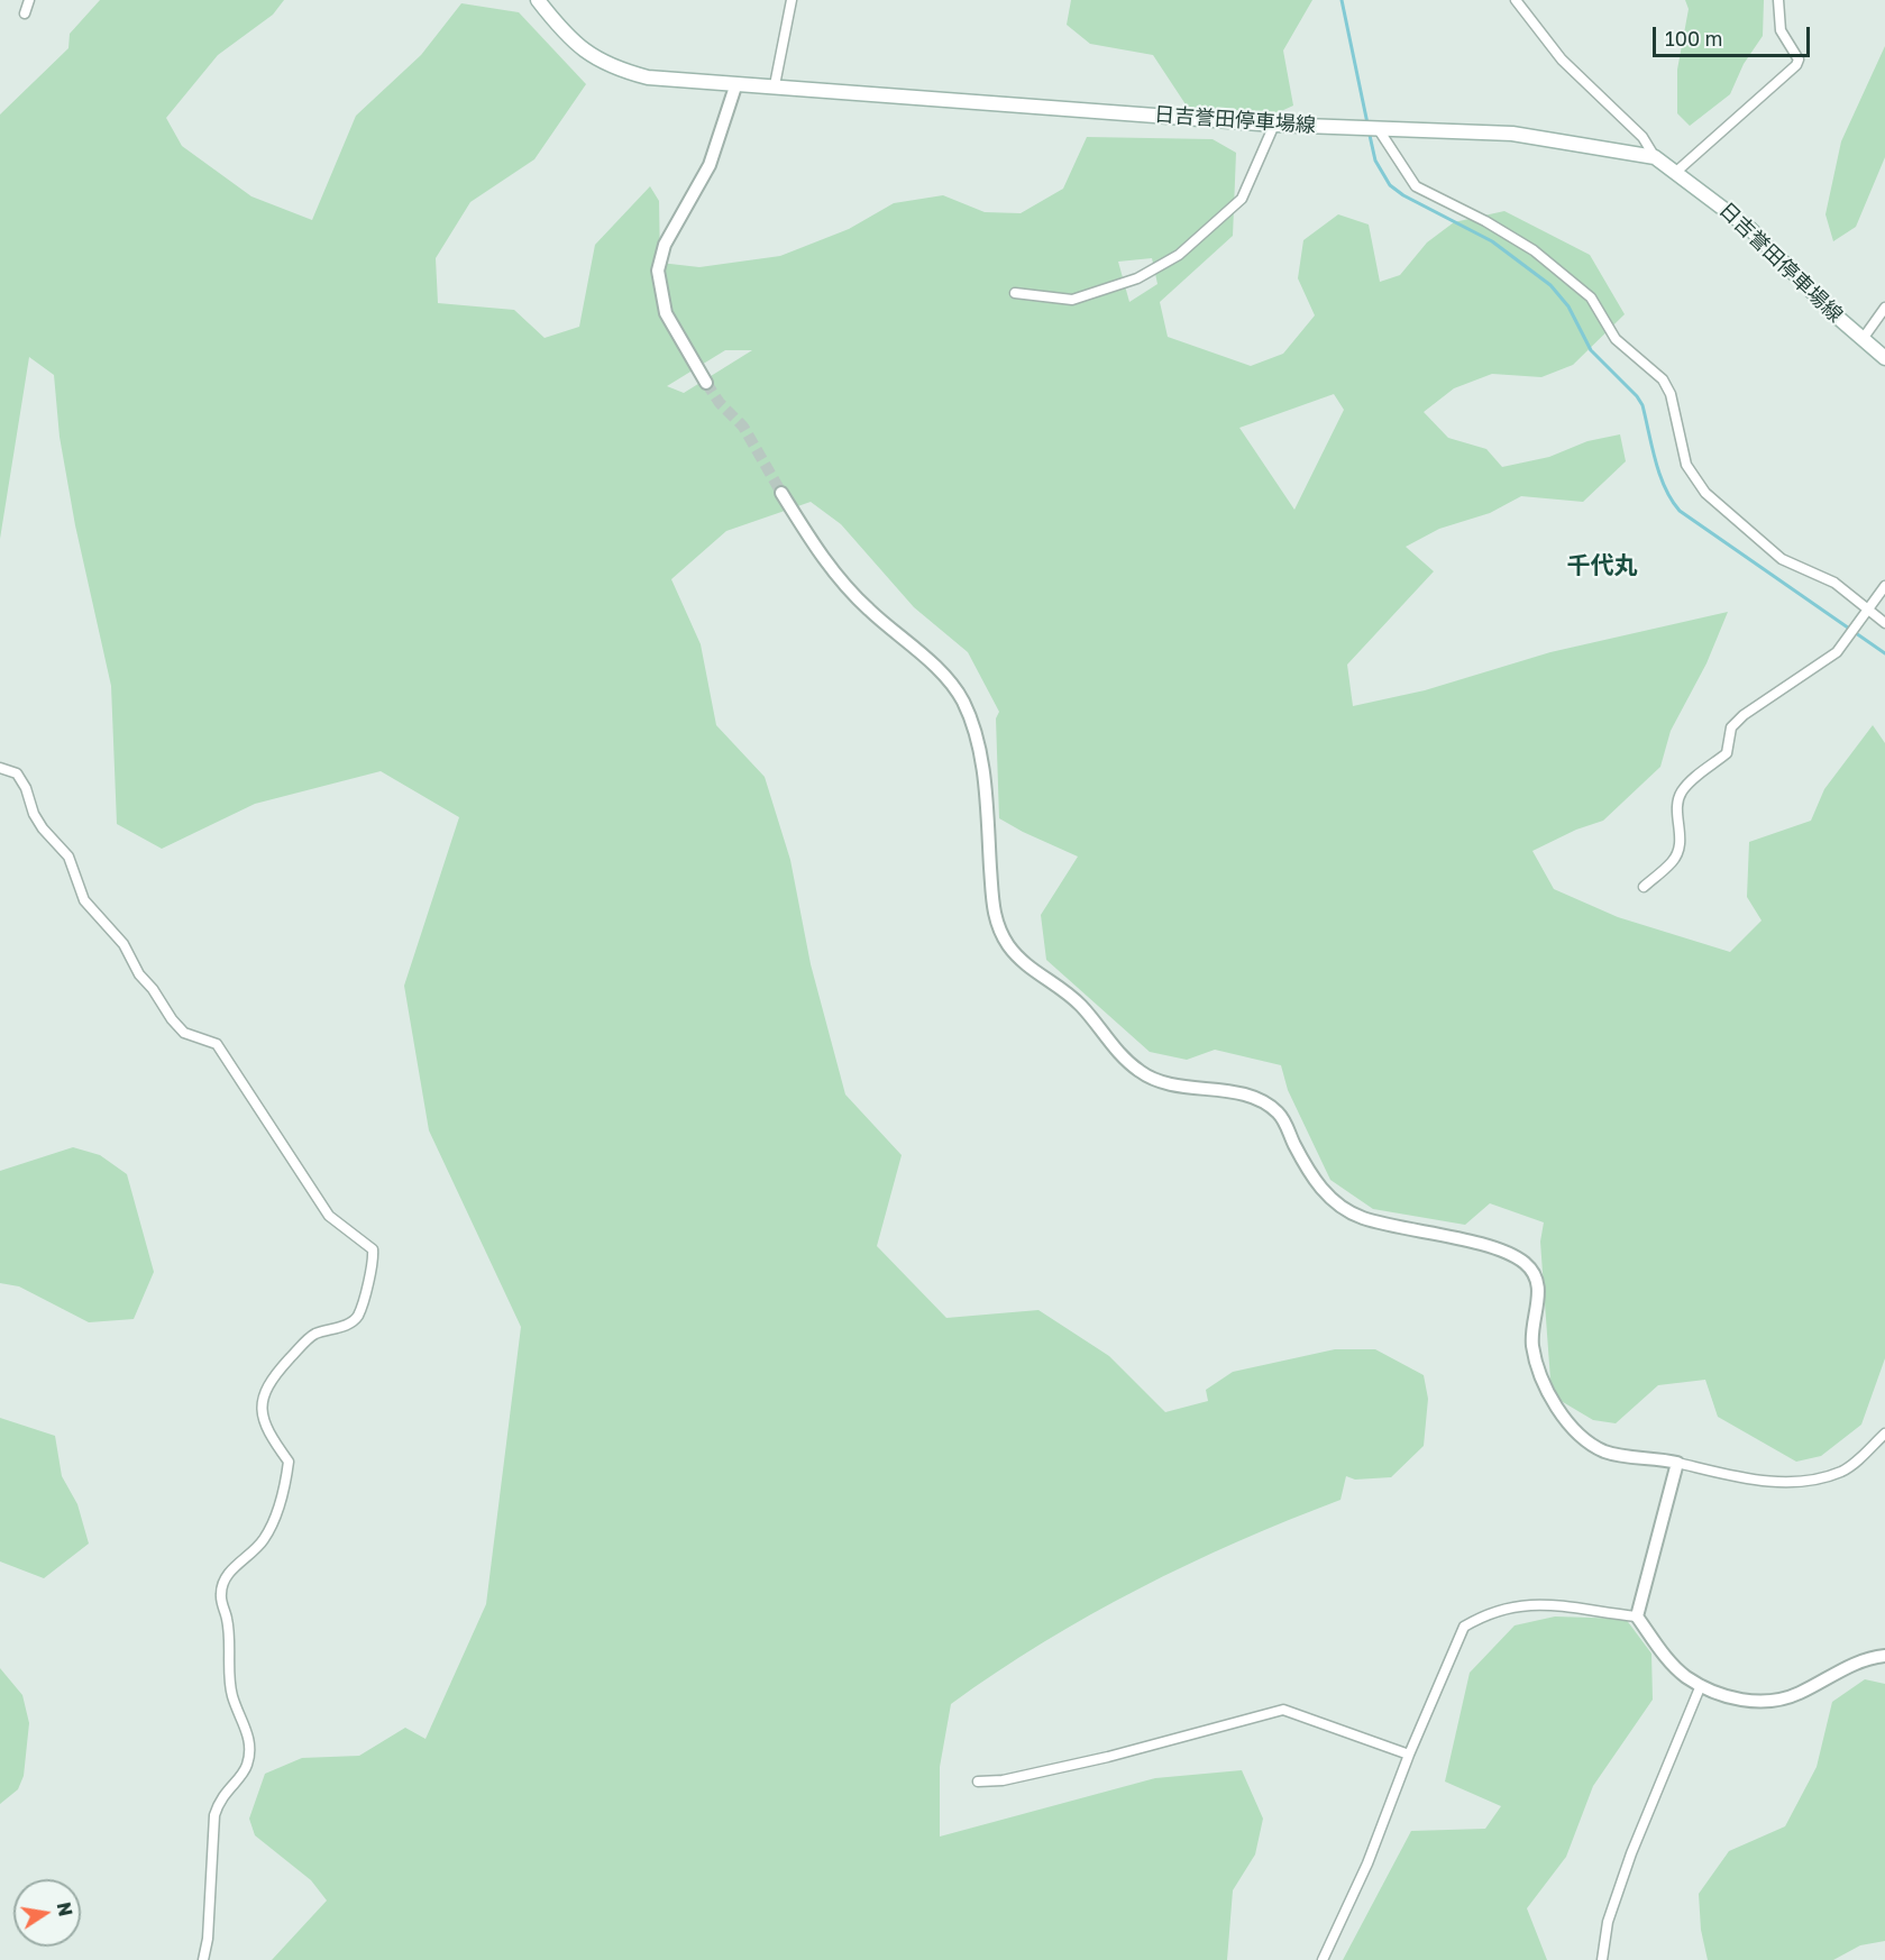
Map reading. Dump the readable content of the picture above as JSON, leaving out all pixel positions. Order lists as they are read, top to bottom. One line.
{"streets":{"main road":["日吉誉田停車場線"]},"districts":["千代丸"],"scale_bar":"100 m","north":"right"}
